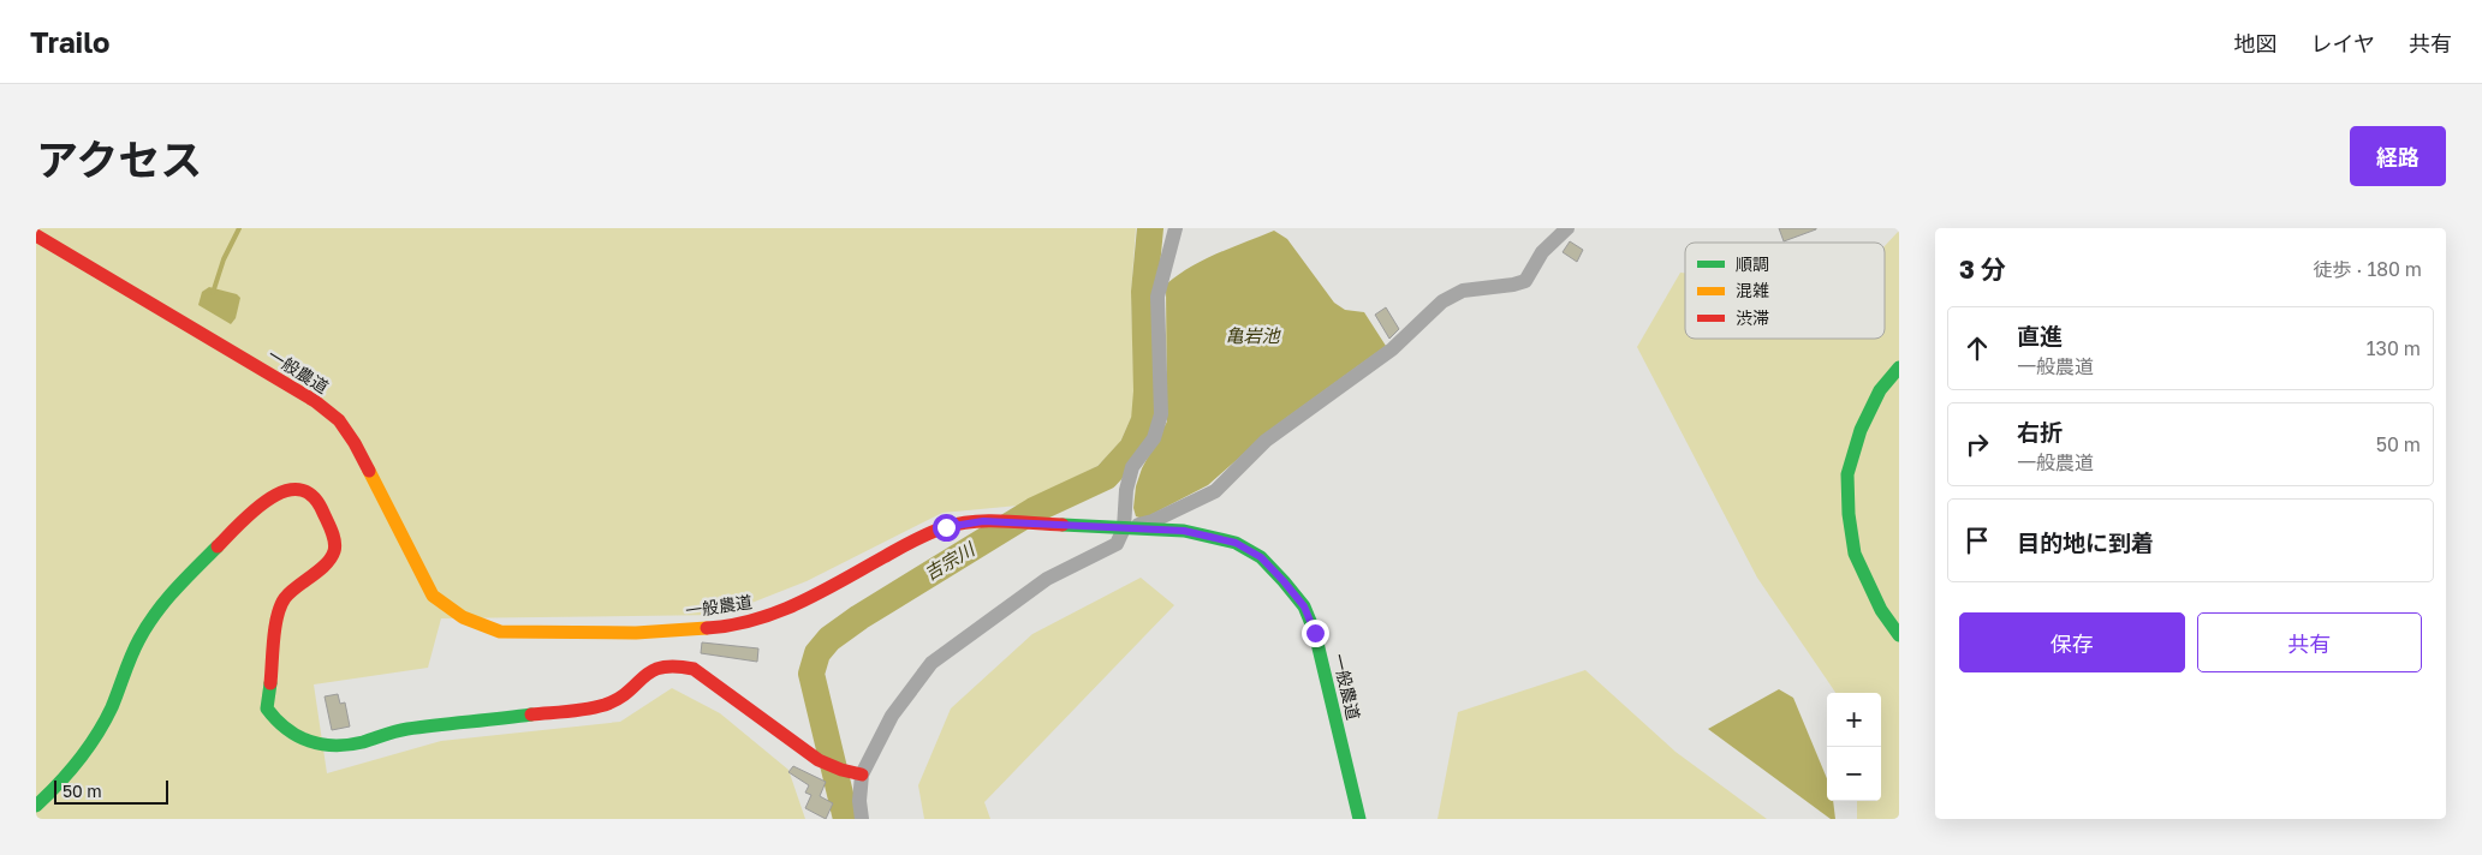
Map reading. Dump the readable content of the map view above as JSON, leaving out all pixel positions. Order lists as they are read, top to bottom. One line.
{"streets":{"street":["一般農道"]},"water":["亀岩池","吉宗川"],"legend":["順調","混雑","渋滞"],"scale_bar":"50 m","page":{"header":"Trailo","nav":["地図","レイヤ","共有"],"title":"アクセス","buttons":["経路",["保存","共有"]],"heading":["3 分","徒歩 · 180 m"],"list":[["直進","一般農道","130 m"],["右折","一般農道","50 m"],"目的地に到着"],"map_buttons":["+","−"],"scale":"50 m"}}
